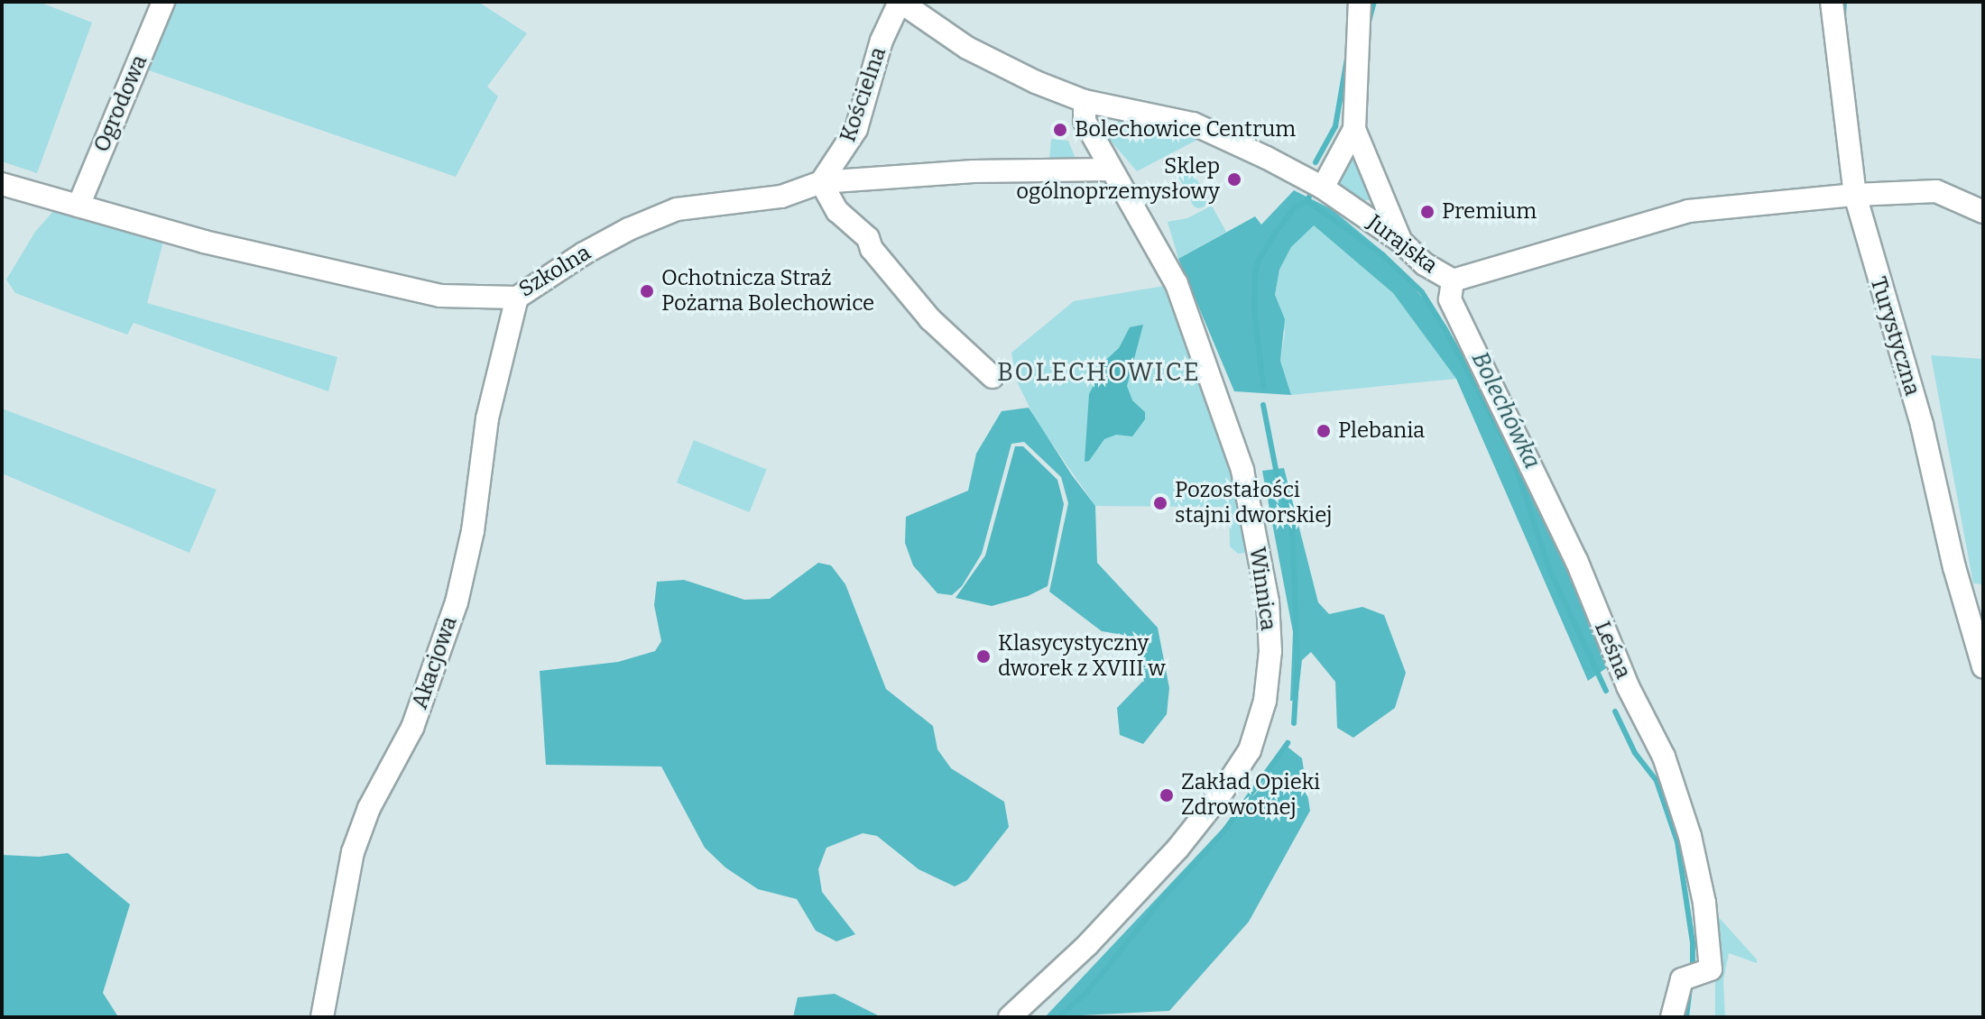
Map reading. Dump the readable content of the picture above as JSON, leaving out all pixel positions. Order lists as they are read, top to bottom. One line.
{"streets":{"street":["Kościelna","Ogrodowa","Jurajska","Szkolna","Turystyczna","Winnica","Leśna","Akacjowa"]},"crossings":[["Kościelna","Jurajska"],["Kościelna","Szkolna"],["Ogrodowa","Szkolna"],["Jurajska","Turystyczna"],["Jurajska","Winnica"],["Jurajska","Leśna"],["Szkolna","Winnica"],["Szkolna","Akacjowa"]],"districts":["BOLECHOWICE"],"water":["Bolechówka"],"places":["Bolechowice Centrum","Sklep ogólnoprzemysłowy","Premium","Ochotnicza Straż Pożarna Bolechowice","Plebania","Pozostałości stajni dworskiej","Klasycystyczny dworek z XVIII w","Zakład Opieki Zdrowotnej"]}
